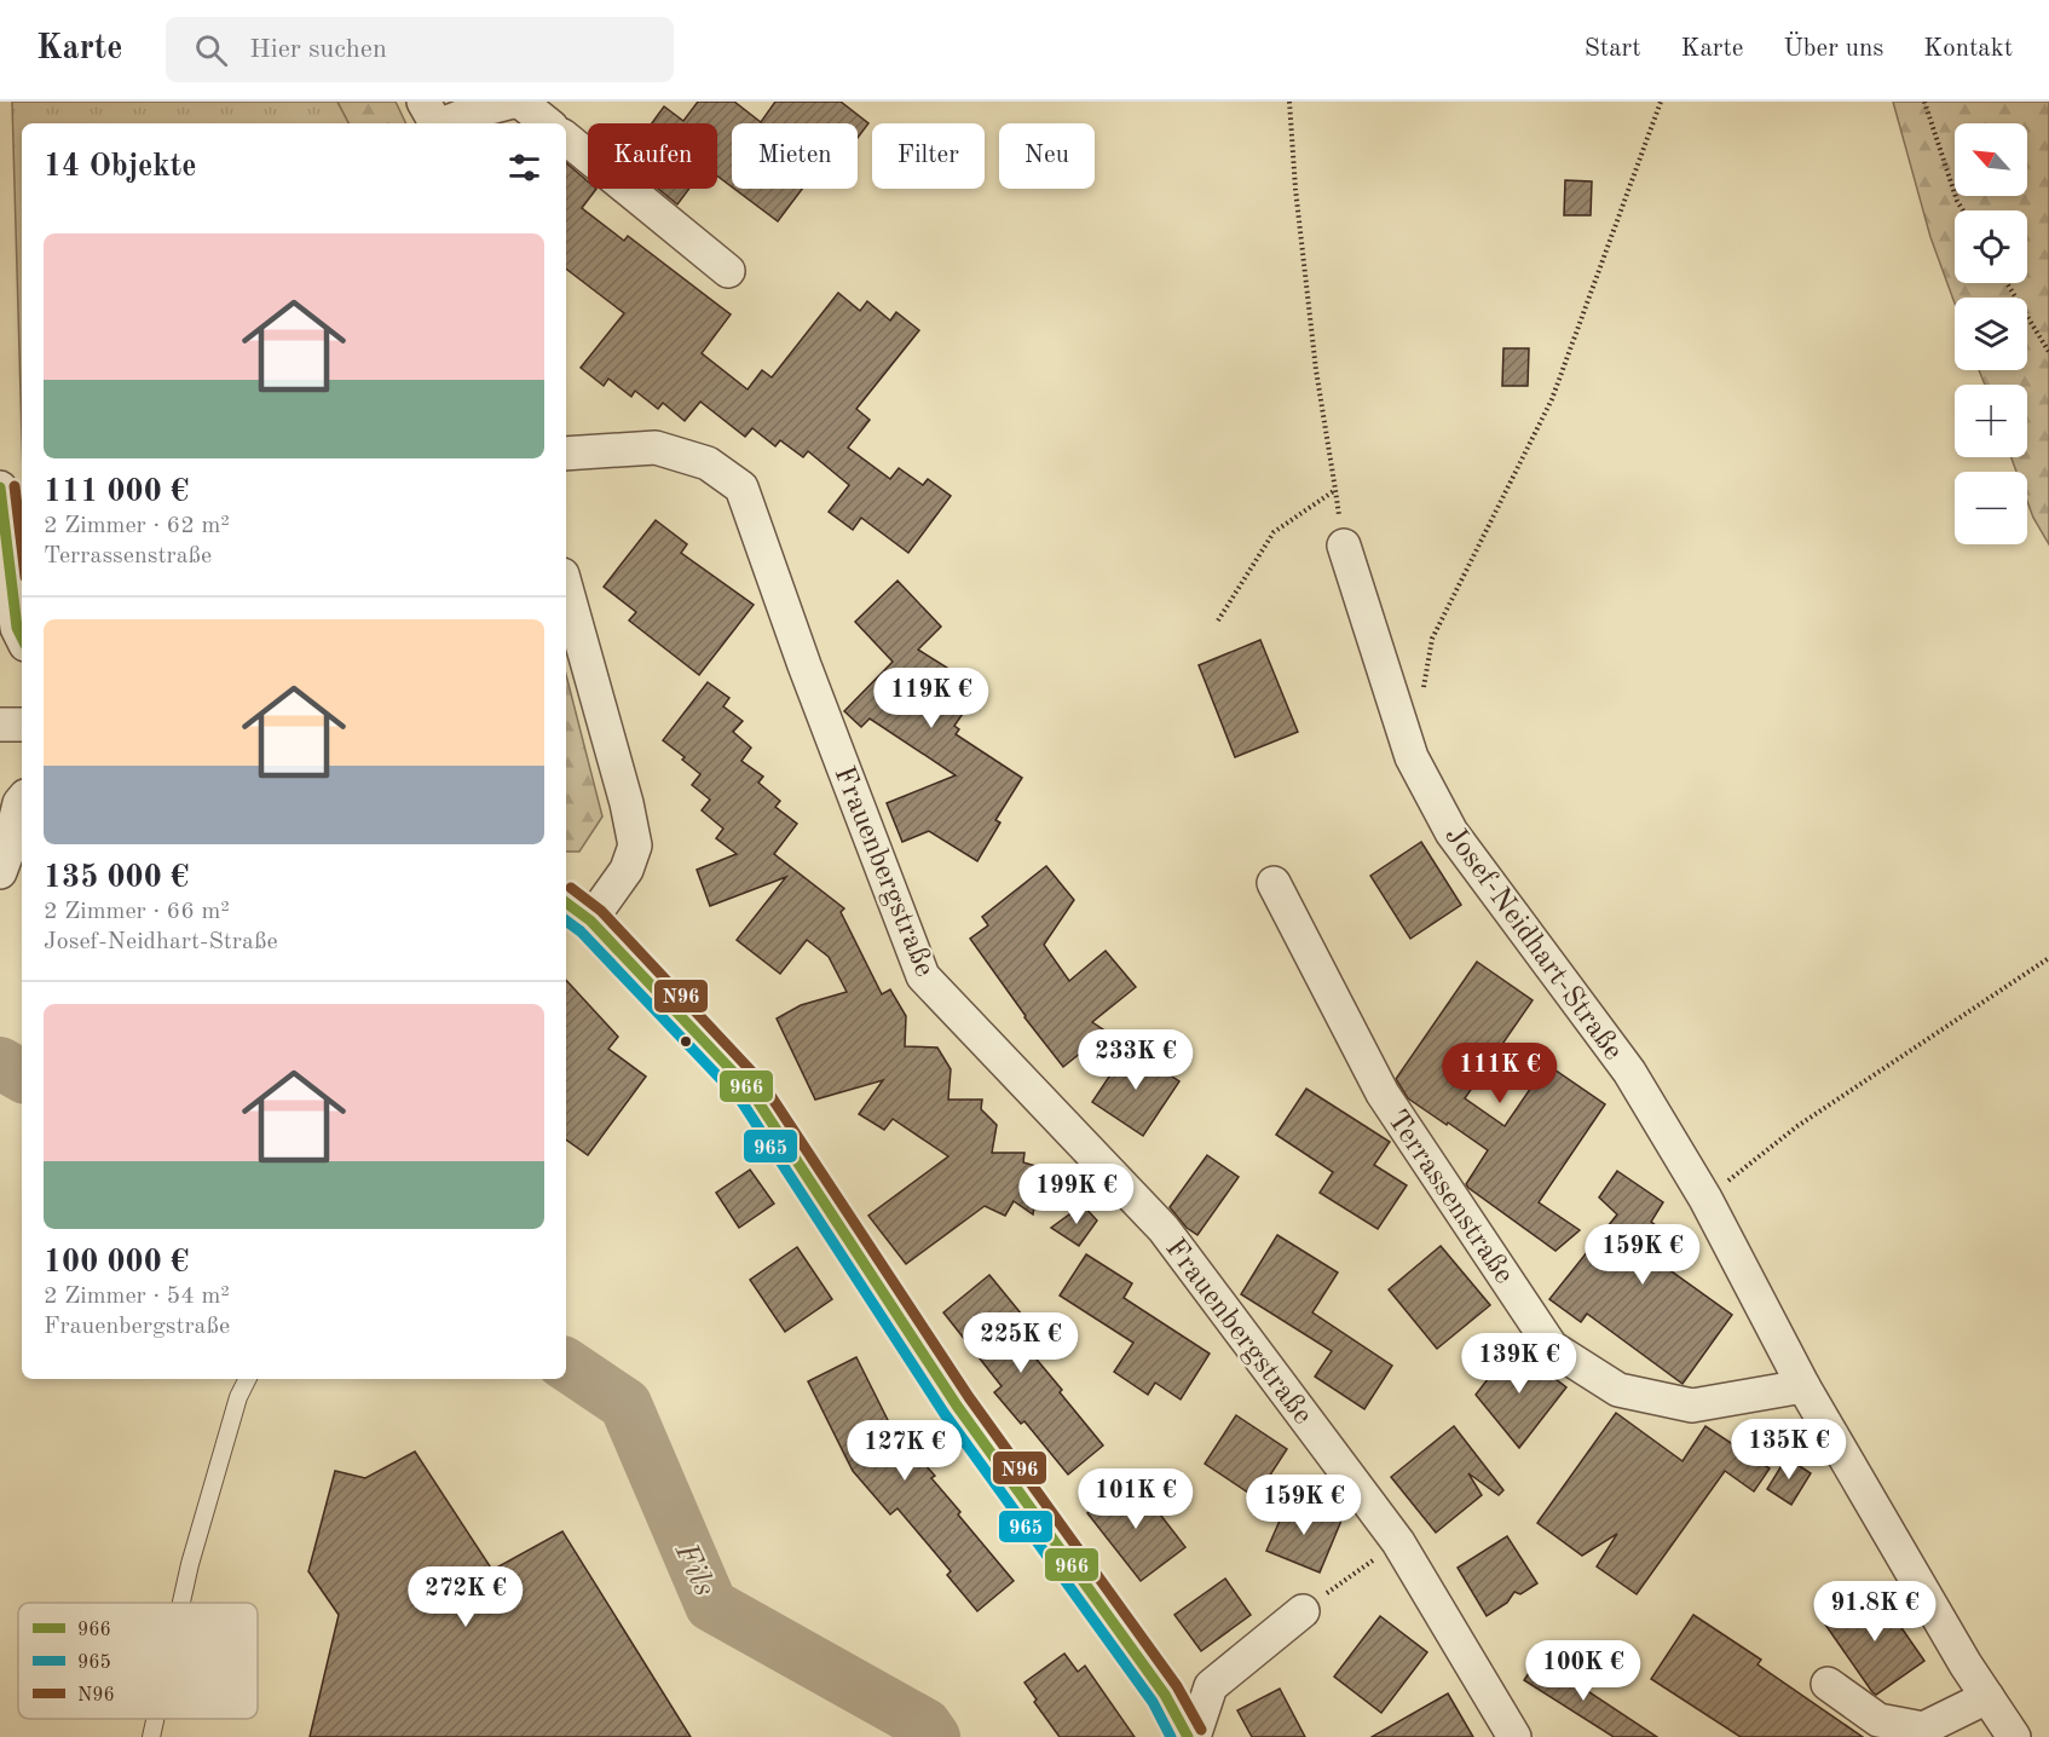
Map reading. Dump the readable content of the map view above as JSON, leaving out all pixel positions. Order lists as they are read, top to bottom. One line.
{"streets":{"street":["Frauenbergstraße","Josef-Neidhart-Straße","Terrassenstraße"]},"crossings":[["Josef-Neidhart-Straße","Terrassenstraße"]],"water":["Fils"],"lines":["transit line N96","transit line 966","transit line 965"],"legend":["966","965","N96"],"north":"top left","page":{"header":"Karte","search":"Hier suchen","nav":["Start","Karte","Über uns","Kontakt"],"map_buttons":["+","−"],"chip":["Kaufen","Mieten","Filter","Neu"],"heading":"14 Objekte","list":[{"name":"111 000 €","note":"2 Zimmer · 62 m² · Terrassenstraße"},{"name":"135 000 €","note":"2 Zimmer · 66 m² · Josef-Neidhart-Straße"},{"name":"100 000 €","note":"2 Zimmer · 54 m² · Frauenbergstraße"}],"price":["119K €","233K €","111K €","199K €","159K €","225K €","139K €","135K €","127K €","101K €","159K €","272K €","91.8K €","100K €"]}}
